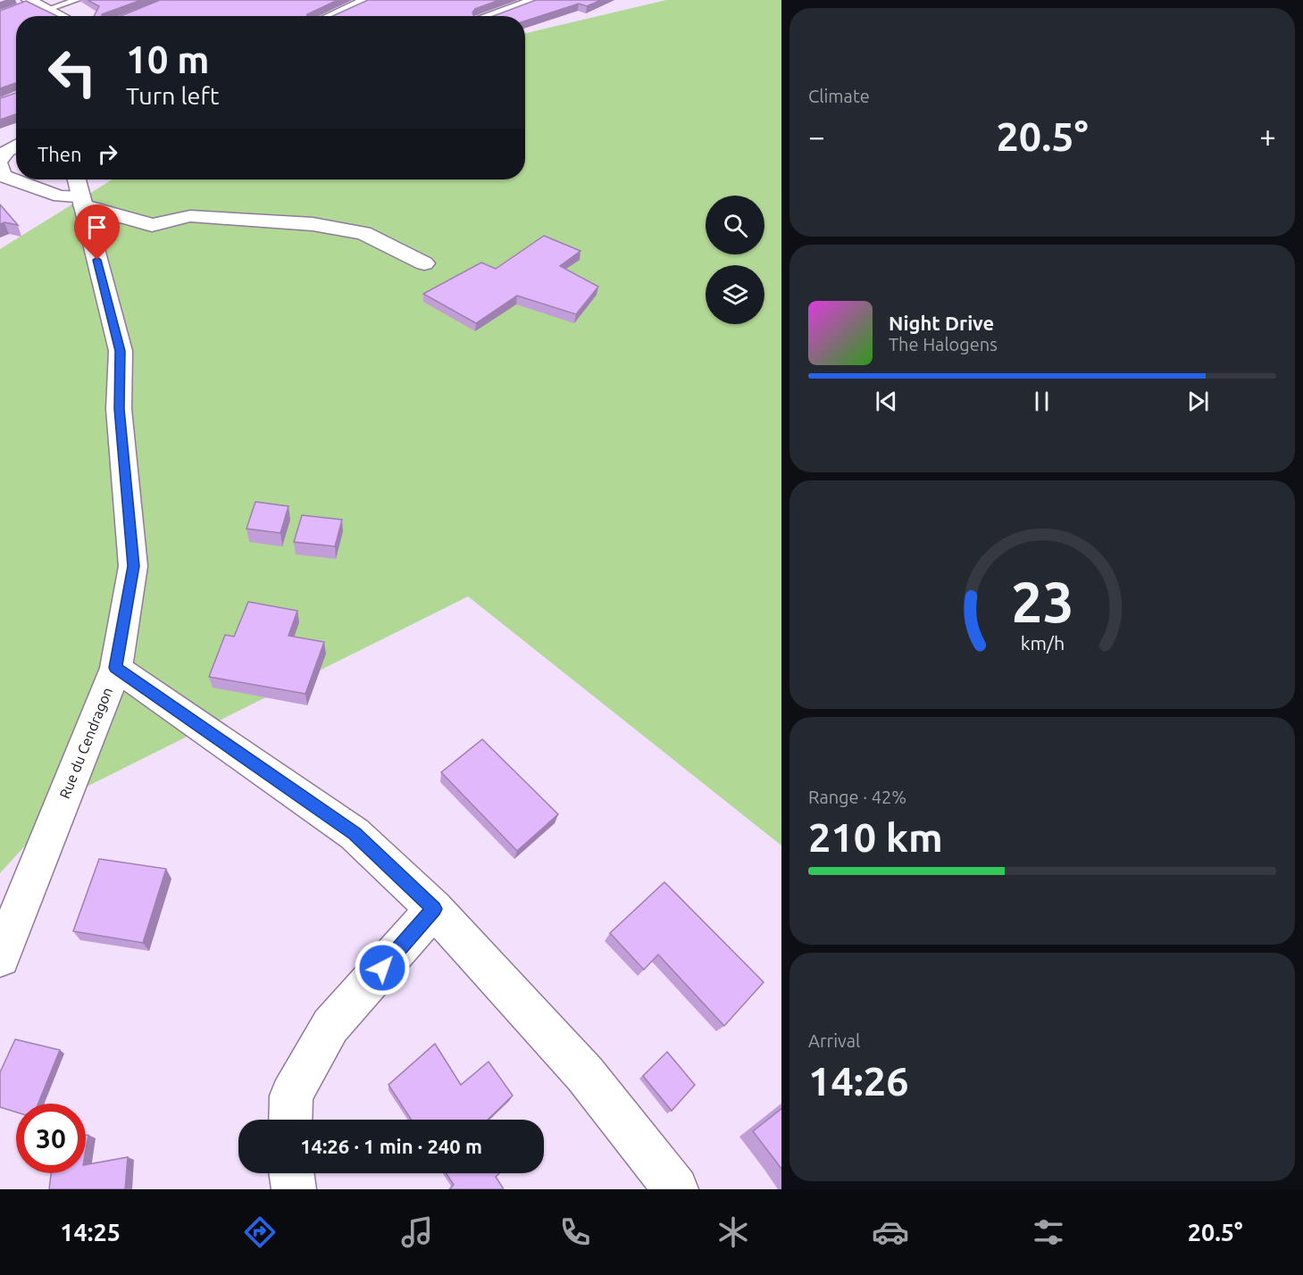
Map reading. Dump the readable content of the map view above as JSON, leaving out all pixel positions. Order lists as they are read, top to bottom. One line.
{"streets":{"street":["Rue du Cendragon"]},"page":{"tile":["Climate",["Range · 42%","210 km"],["Arrival","14:26"]],"turn":["10 m","Turn left"],"heat":["−","20.5°","+"],"then":"Then","song":["Night Drive","The Halogens"],"limit":"30","trip":"14:26 · 1 min · 240 m","tabs":["14:25","20.5°"],"gauge":["23","km/h"]}}
